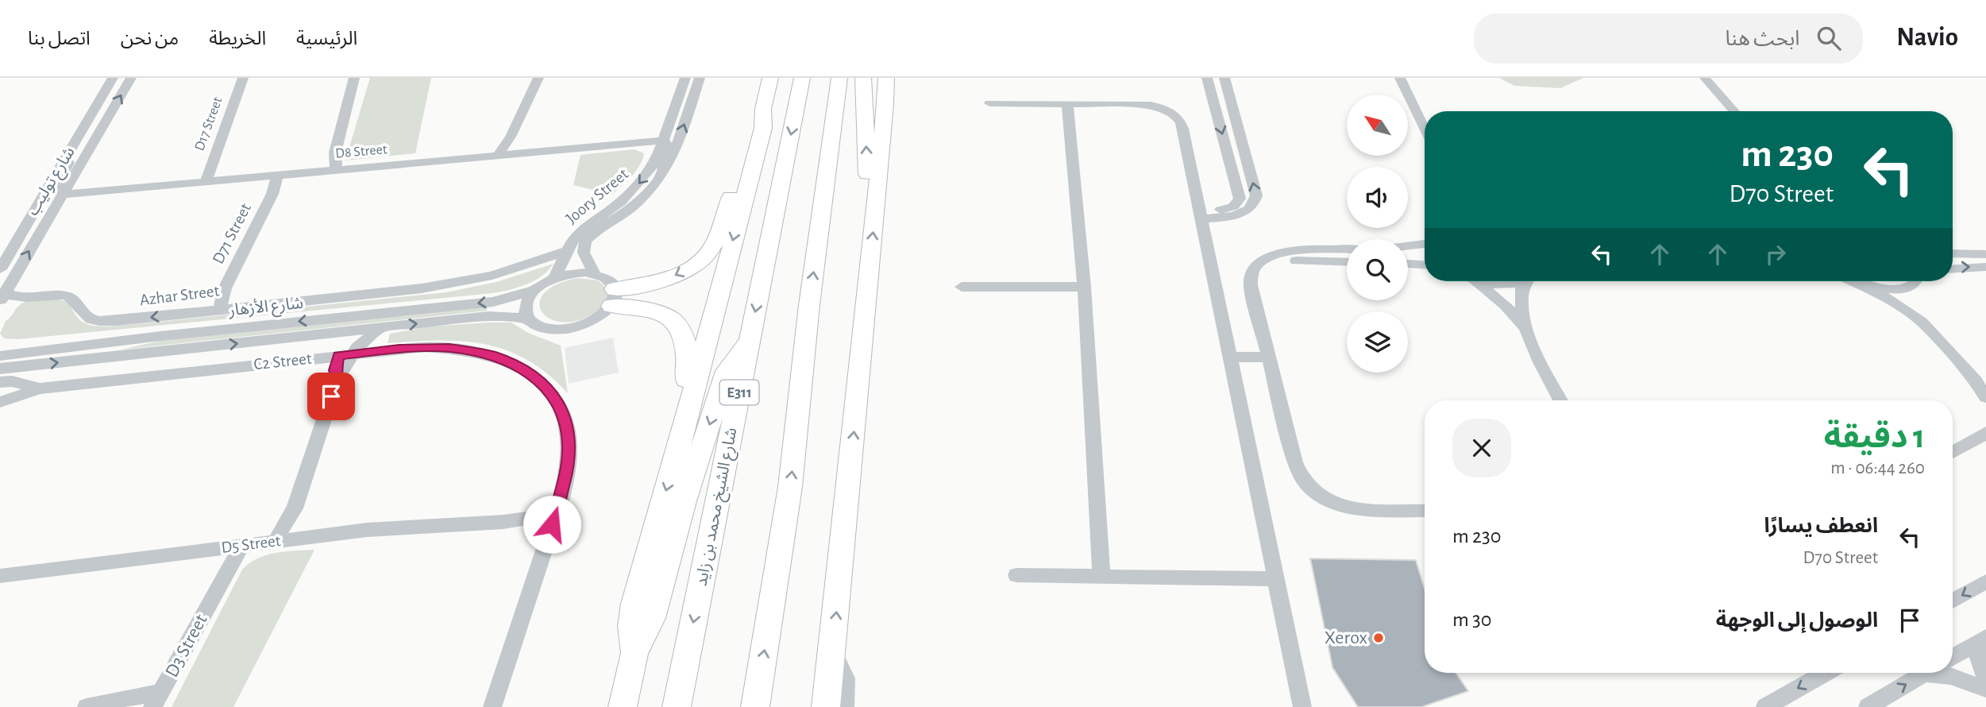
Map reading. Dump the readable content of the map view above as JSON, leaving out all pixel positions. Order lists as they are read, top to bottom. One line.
{"streets":{"highway":["E311","شارع الشيخ محمد بن زايد"],"street":["D17 Street","D8 Street","شارع توليب","Joory Street","D71 Street","Azhar Street","شارع الأزهار","C2 Street","D5 Street","D3 Street"]},"crossings":[["D17 Street","D8 Street"],["D8 Street","شارع توليب"],["D8 Street","Joory Street"],["D8 Street","D71 Street"],["شارع توليب","Azhar Street"],["Joory Street","Azhar Street"],["Joory Street","شارع الأزهار"],["D71 Street","Azhar Street"],["C2 Street","D5 Street"],["D5 Street","D3 Street"]],"places":["Xerox"],"north":"top left","page":{"header":"Navio","search":"ابحث هنا","nav":["الرئيسية","الخريطة","من نحن","اتصل بنا"],"turn":["230 m","D70 Street"],"heading":["1 دقيقة","260 m · 06:44"],"list":[{"name":"انعطف يسارًا","note":"D70 Street","value":"230 m"},{"name":"الوصول إلى الوجهة","value":"30 m"}]}}
